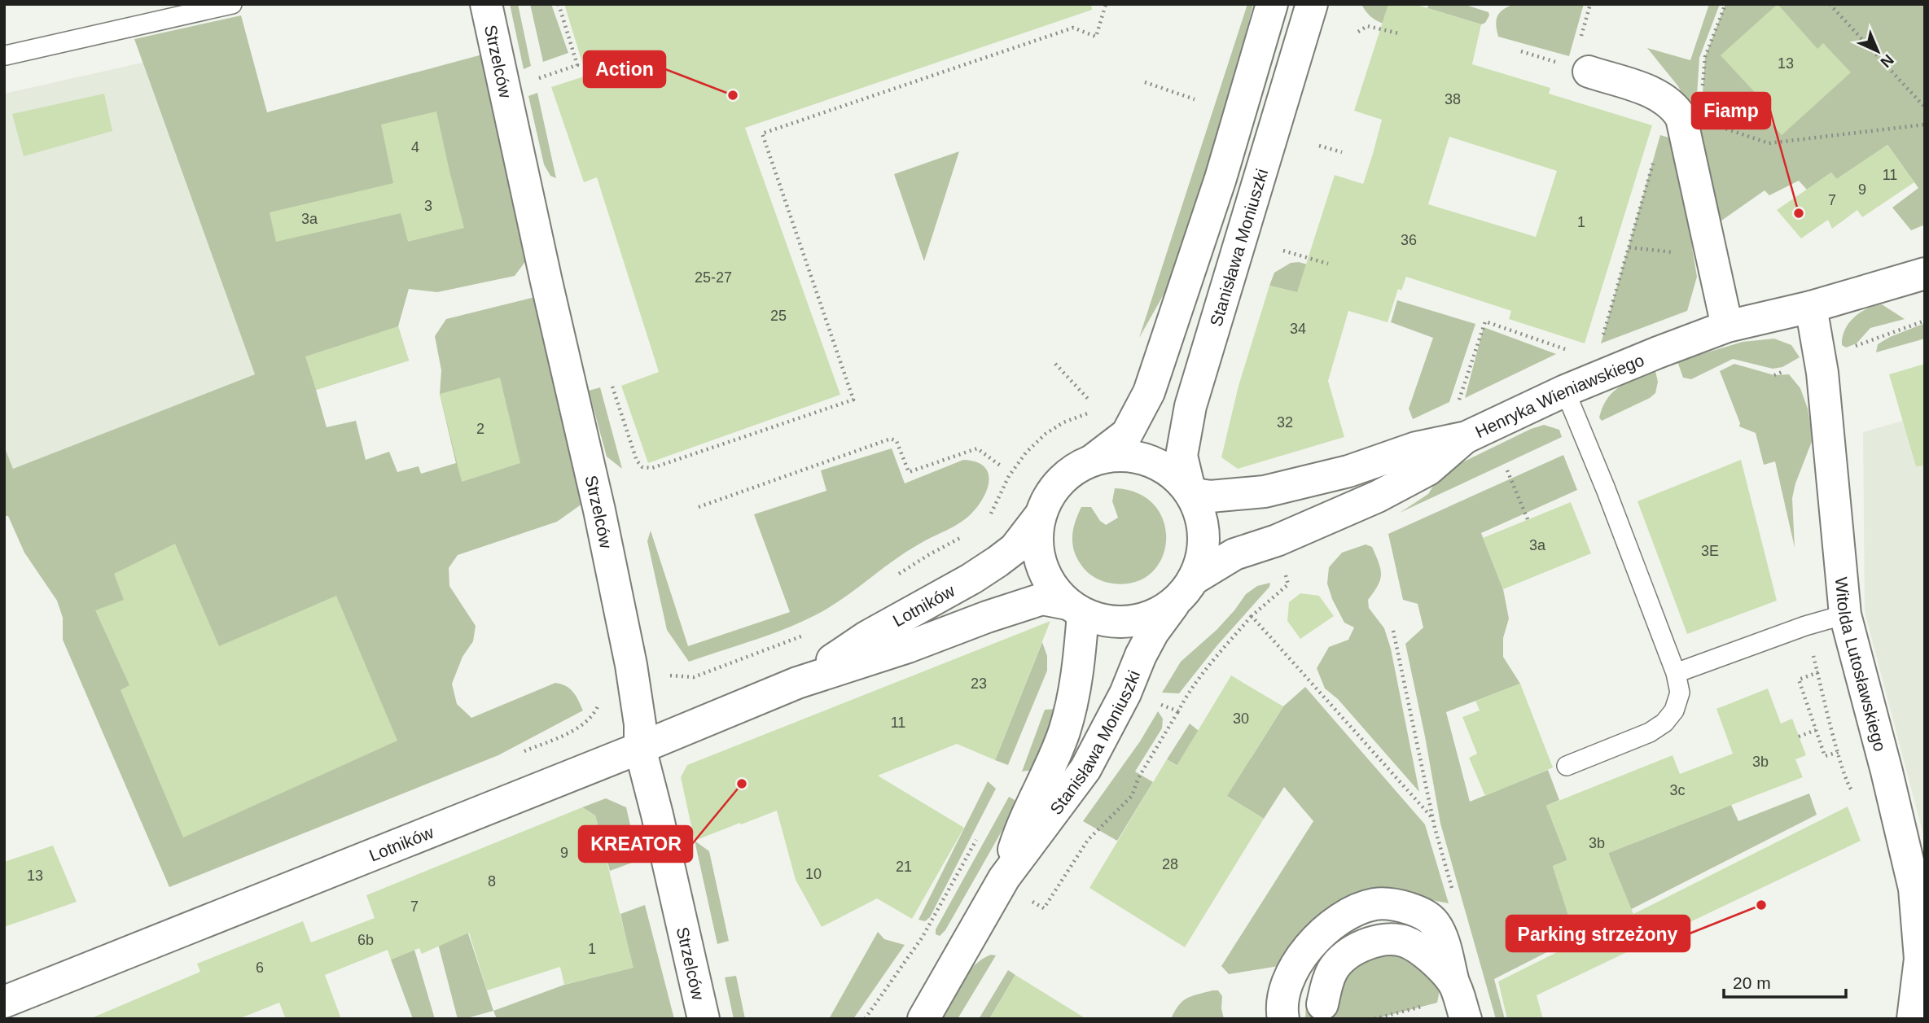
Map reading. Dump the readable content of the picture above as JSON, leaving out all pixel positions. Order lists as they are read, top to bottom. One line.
{"streets":{"street":["Strzelców","Stanisława Moniuszki","Henryka Wieniawskiego","Lotników","Witolda Lutosławskiego"]},"crossings":[["Strzelców","Lotników"],["Stanisława Moniuszki","Henryka Wieniawskiego"],["Stanisława Moniuszki","Lotników"],["Henryka Wieniawskiego","Lotników"],["Henryka Wieniawskiego","Witolda Lutosławskiego"]],"places":["Action","Fiamp","KREATOR","Parking strzeżony"],"house_numbers":["13","38","4","11","9","7","3","3a","1","36","25-27","25","34","32","2","3a","3E","23","30","11","3b","3c","3b","9","28","21","10","13","8","7","6b","1","6"],"scale_bar":"20 m","north":"bottom right"}
